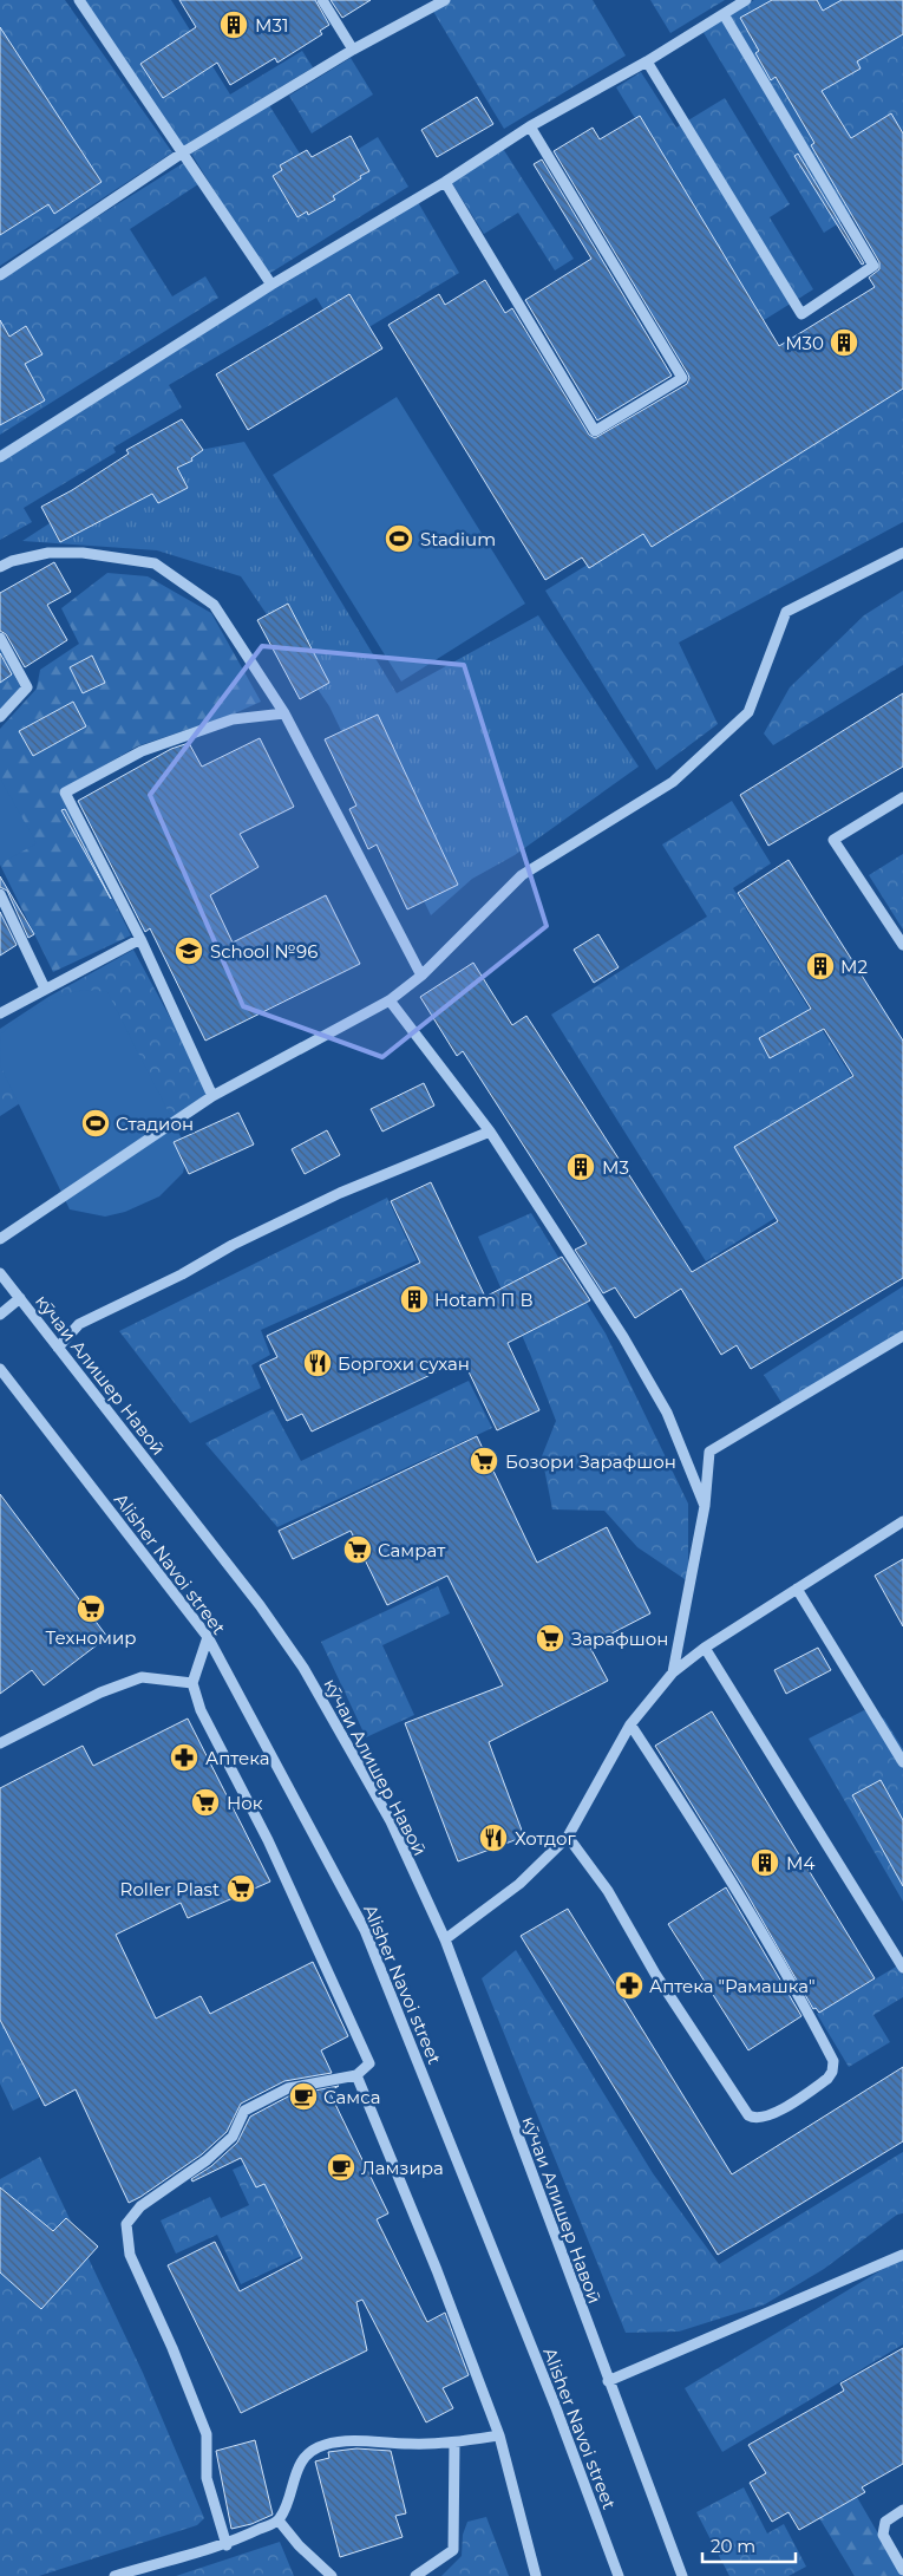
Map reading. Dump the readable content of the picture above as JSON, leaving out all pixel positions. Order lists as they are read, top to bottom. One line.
{"streets":{"street":["кӯчаи Алишер Навоӣ","Alisher Navoi street"]},"places":{"building":["М31","М30","М2","М3","Hotam П В","М4"],"sports":["Stadium","Стадион"],"school or university":["School №96"],"restaurant":["Боргохи сухан","Хотдог"],"supermarket":["Бозори Зарафшон","Самрат","Техномир","Зарафшон","Нок","Roller Plast"],"pharmacy":["Аптека","Аптека \"Рамашка\""],"cafe":["Самса","Ламзира"]},"scale_bar":"20 m"}
